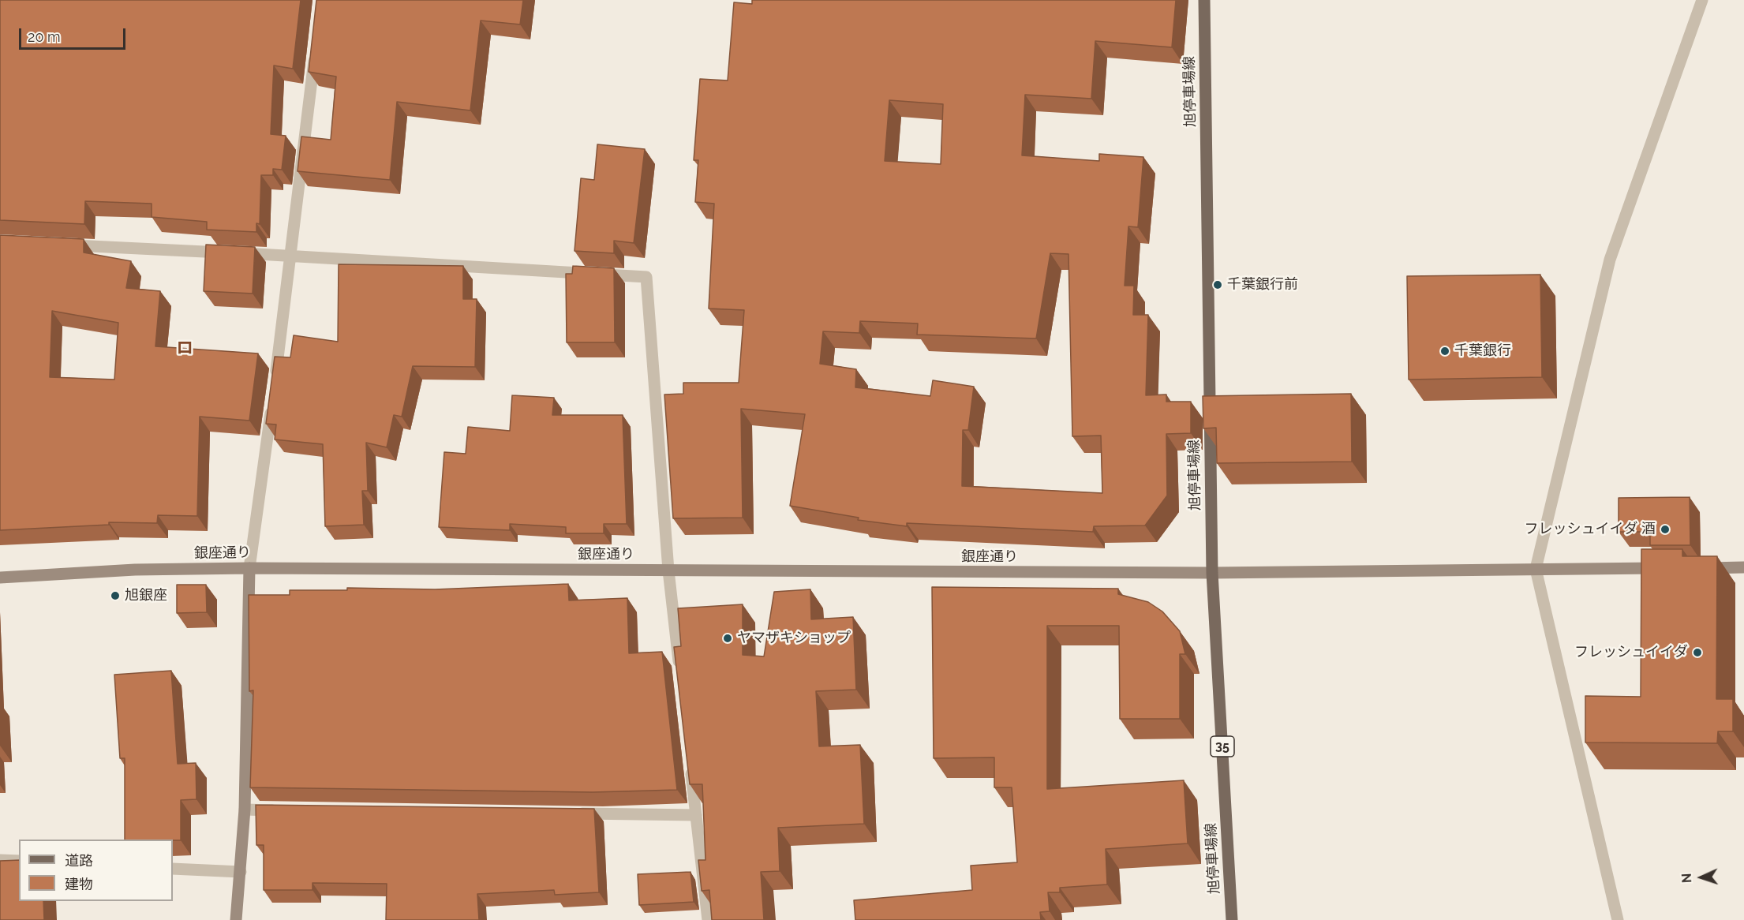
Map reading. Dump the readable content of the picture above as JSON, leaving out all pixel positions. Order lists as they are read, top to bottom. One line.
{"streets":{"main road":["旭停車場線","35"],"street":["銀座通り"]},"crossings":[["旭停車場線","銀座通り"]],"districts":["ロ"],"places":["千葉銀行前","千葉銀行","フレッシュイイダ 酒","旭銀座","ヤマザキショップ","フレッシュイイダ"],"legend":["道路","建物"],"scale_bar":"20 m","north":"left"}
